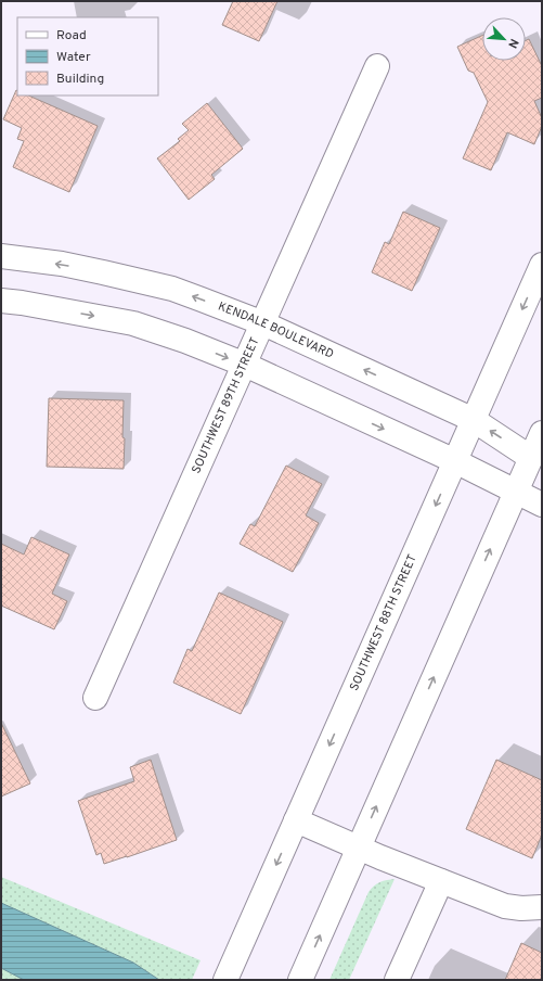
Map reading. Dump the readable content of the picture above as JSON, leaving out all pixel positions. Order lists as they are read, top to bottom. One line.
{"streets":{"street":["KENDALE BOULEVARD","SOUTHWEST 89TH STREET","SOUTHWEST 88TH STREET"]},"crossings":[["KENDALE BOULEVARD","SOUTHWEST 89TH STREET"],["KENDALE BOULEVARD","SOUTHWEST 88TH STREET"]],"legend":["Road","Water","Building"],"north":"bottom right"}
